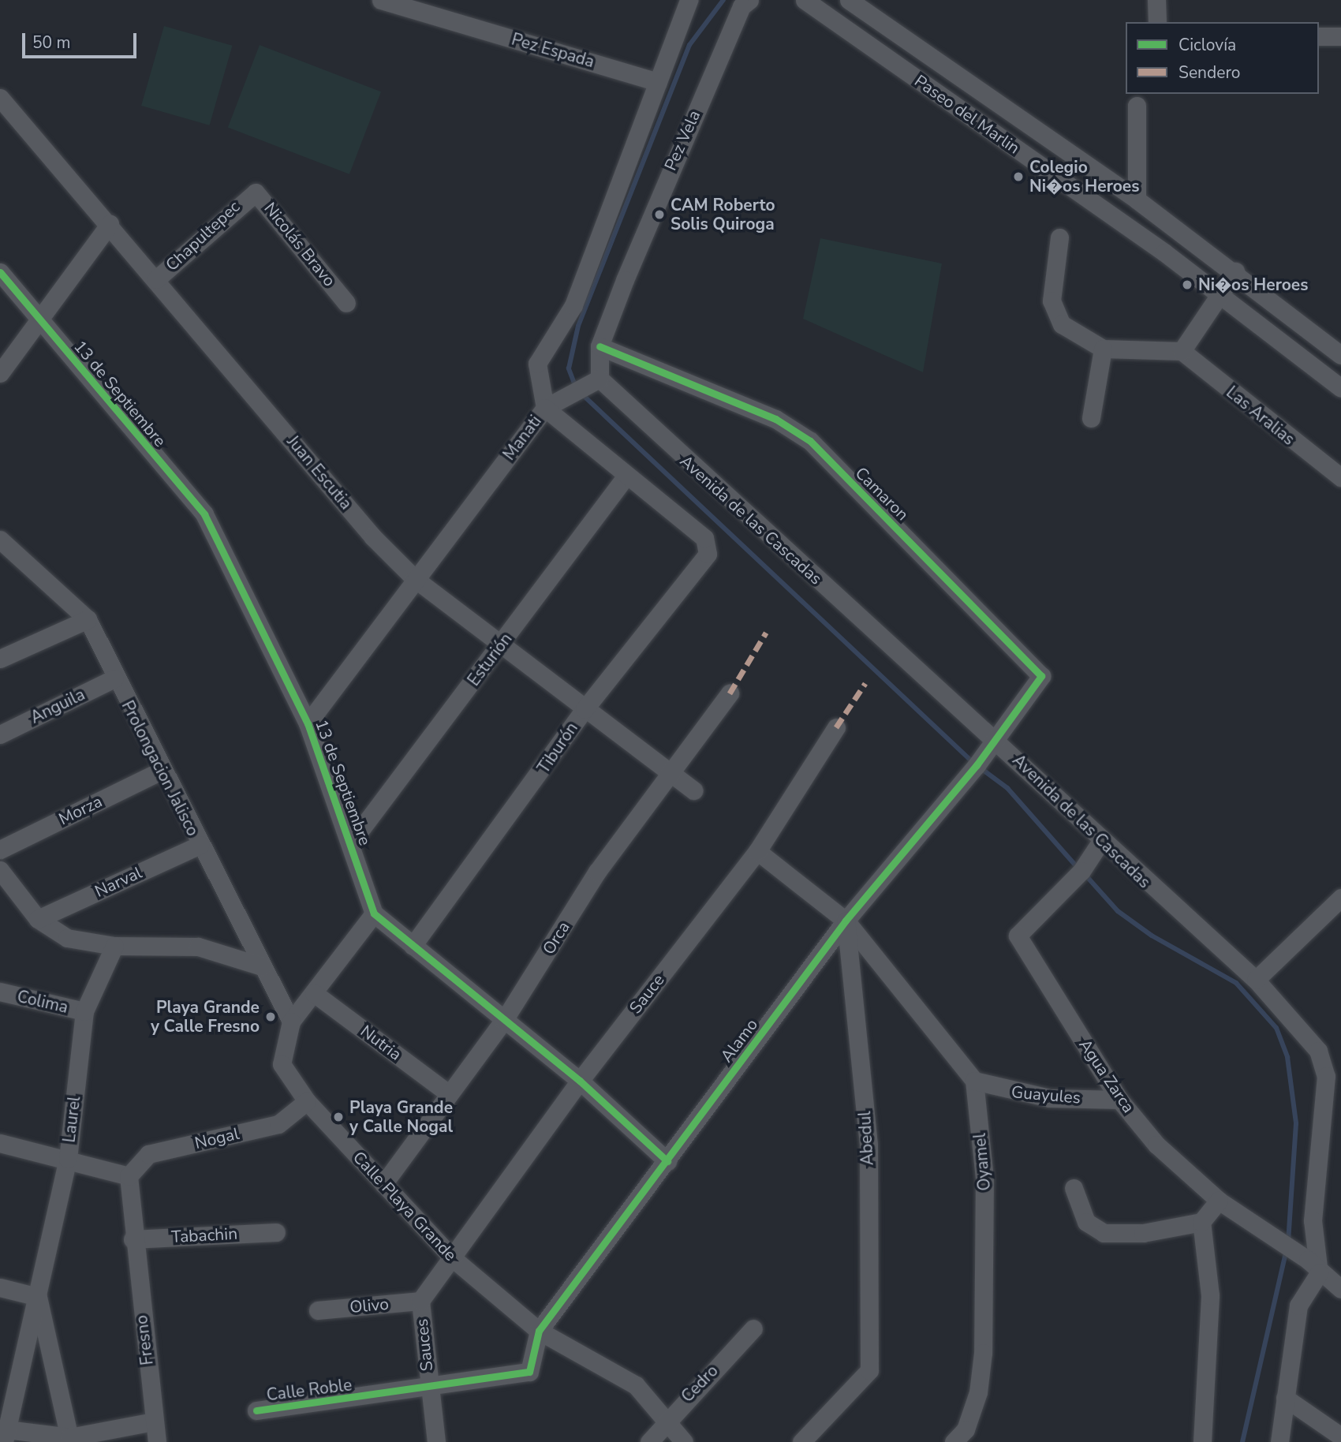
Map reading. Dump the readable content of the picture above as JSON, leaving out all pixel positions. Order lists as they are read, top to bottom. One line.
{"streets":{"street":["Pez Espada","Paseo del Marlin","Pez Vela","Chapultepec","Nicolás Bravo","13 de Septiembre","Las Aralias","Manati","Juan Escutia","Camaron","Avenida de las Cascadas","Esturión","Anguila","Tiburón","Prolongacion Jalisco","Morza","Narval","Orca","Sauce","Colima","Alamo","Nutria","Agua Zarca","Guayules","Laurel","Nogal","Abedul","Oyamel","Calle Playa Grande","Tabachin","Olivo","Fresno","Sauces","Cedro","Calle Roble"]},"crossings":[["Pez Espada","Manati"],["Pez Vela","Camaron"],["Chapultepec","Nicolás Bravo"],["Chapultepec","Juan Escutia"],["13 de Septiembre","Manati"],["13 de Septiembre","Esturión"],["13 de Septiembre","Calle Playa Grande"],["Manati","Juan Escutia"],["Juan Escutia","Esturión"],["Juan Escutia","Tiburón"],["Juan Escutia","Orca"],["Camaron","Avenida de las Cascadas"],["Camaron","Alamo"],["Avenida de las Cascadas","Alamo"],["Avenida de las Cascadas","Agua Zarca"],["Esturión","Tiburón"],["Anguila","Prolongacion Jalisco"],["Prolongacion Jalisco","Morza"],["Prolongacion Jalisco","Narval"],["Prolongacion Jalisco","Calle Playa Grande"],["Orca","Nutria"],["Orca","Calle Playa Grande"],["Sauce","Calle Playa Grande"],["Sauce","Sauces"],["Colima","Laurel"],["Alamo","Abedul"],["Alamo","Calle Playa Grande"],["Alamo","Calle Roble"],["Nutria","Calle Playa Grande"],["Agua Zarca","Guayules"],["Guayules","Oyamel"],["Nogal","Calle Playa Grande"],["Calle Playa Grande","Sauces"],["Calle Playa Grande","Cedro"],["Tabachin","Fresno"],["Olivo","Sauces"],["Sauces","Calle Roble"]],"places":["Colegio Ni�os Heroes","CAM Roberto Solis Quiroga","Ni�os Heroes","Playa Grande y Calle Fresno","Playa Grande y Calle Nogal"],"legend":["Ciclovía","Sendero"],"scale_bar":"50 m"}
